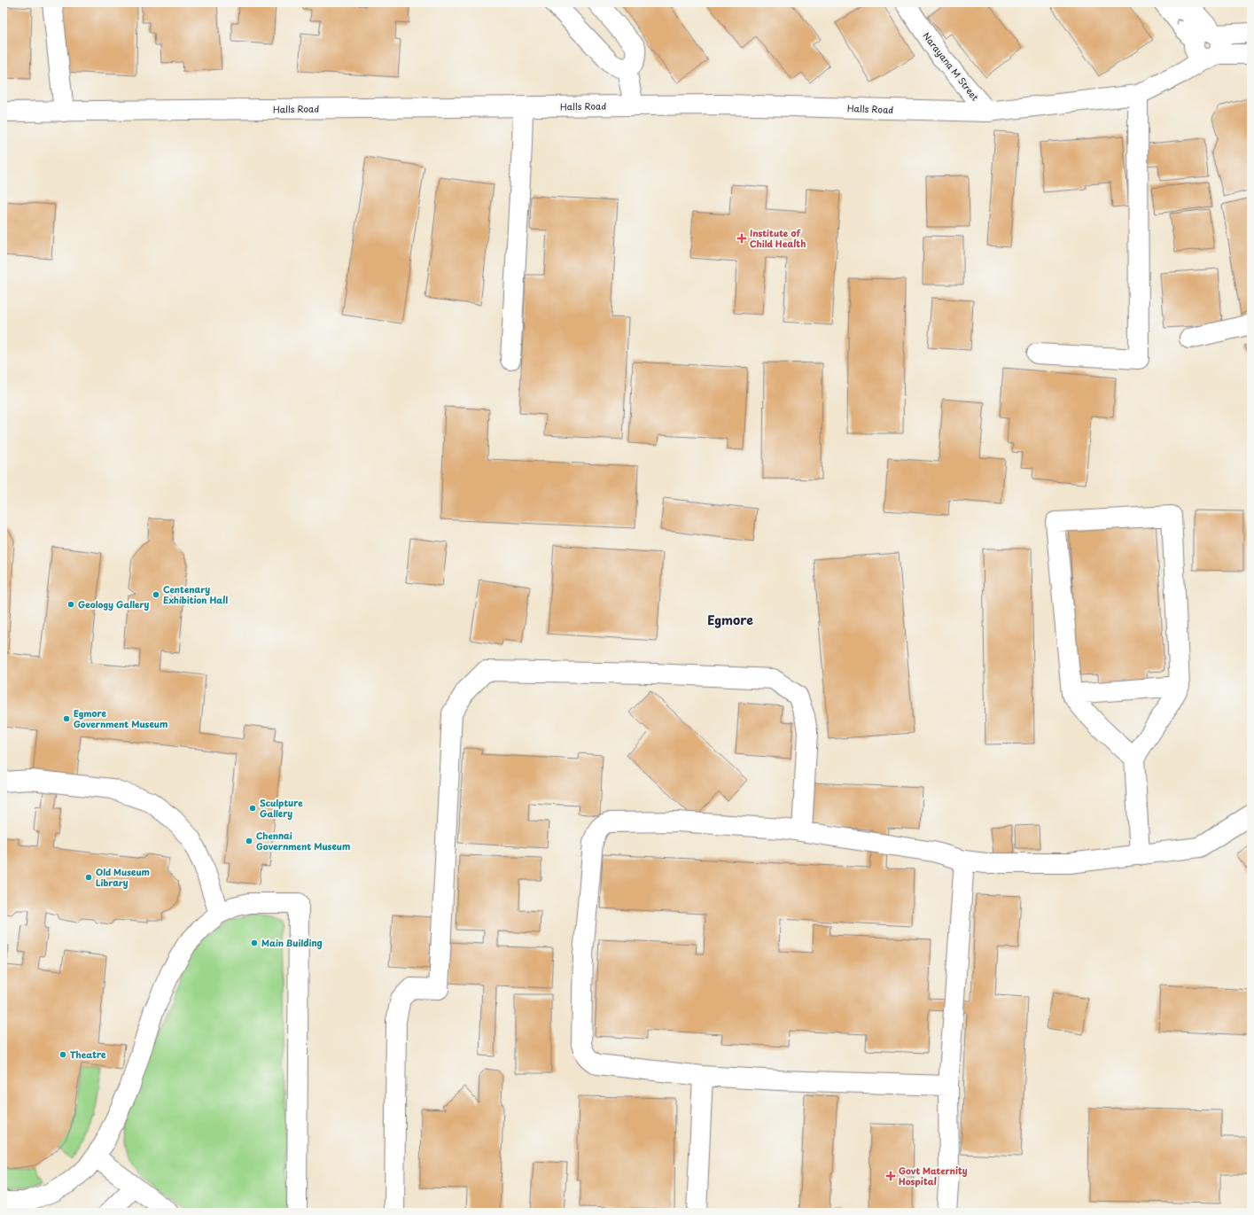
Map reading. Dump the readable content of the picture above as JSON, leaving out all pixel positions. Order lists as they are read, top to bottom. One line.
{"streets":{"main road":["Narayana M Street","Halls Road"]},"crossings":[["Narayana M Street","Halls Road"]],"districts":["Egmore"],"places":{"health":["Institute of Child Health","Govt Maternity Hospital"],"other":["Centenary Exhibition Hall","Geology Gallery","Egmore Government Museum","Sculpture Gallery","Chennai Government Museum","Old Museum Library","Main Building","Theatre"]}}
